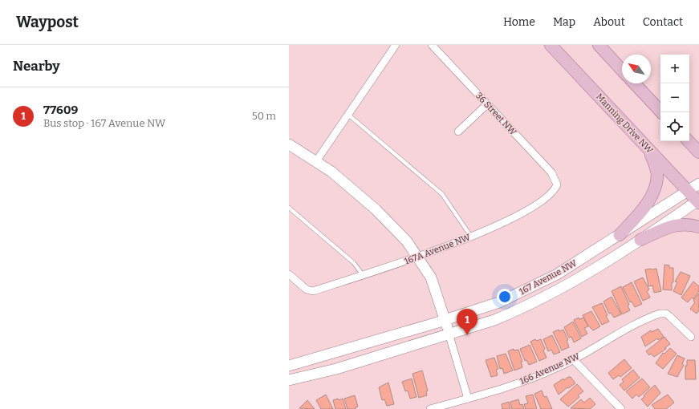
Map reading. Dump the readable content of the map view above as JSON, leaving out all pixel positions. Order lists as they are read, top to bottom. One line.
{"streets":{"main road":["Manning Drive NW","167 Avenue NW"],"street":["36 Street NW","167A Avenue NW","166 Avenue NW"]},"crossings":[["36 Street NW","167A Avenue NW"],["Manning Drive NW","167 Avenue NW"]],"north":"top left","page":{"header":"Waypost","nav":["Home","Map","About","Contact"],"heading":"Nearby","map_buttons":["+","−"],"list":[{"mark":"1","name":"77609","note":"Bus stop · 167 Avenue NW","value":"50 m"}],"pins":"1"}}
